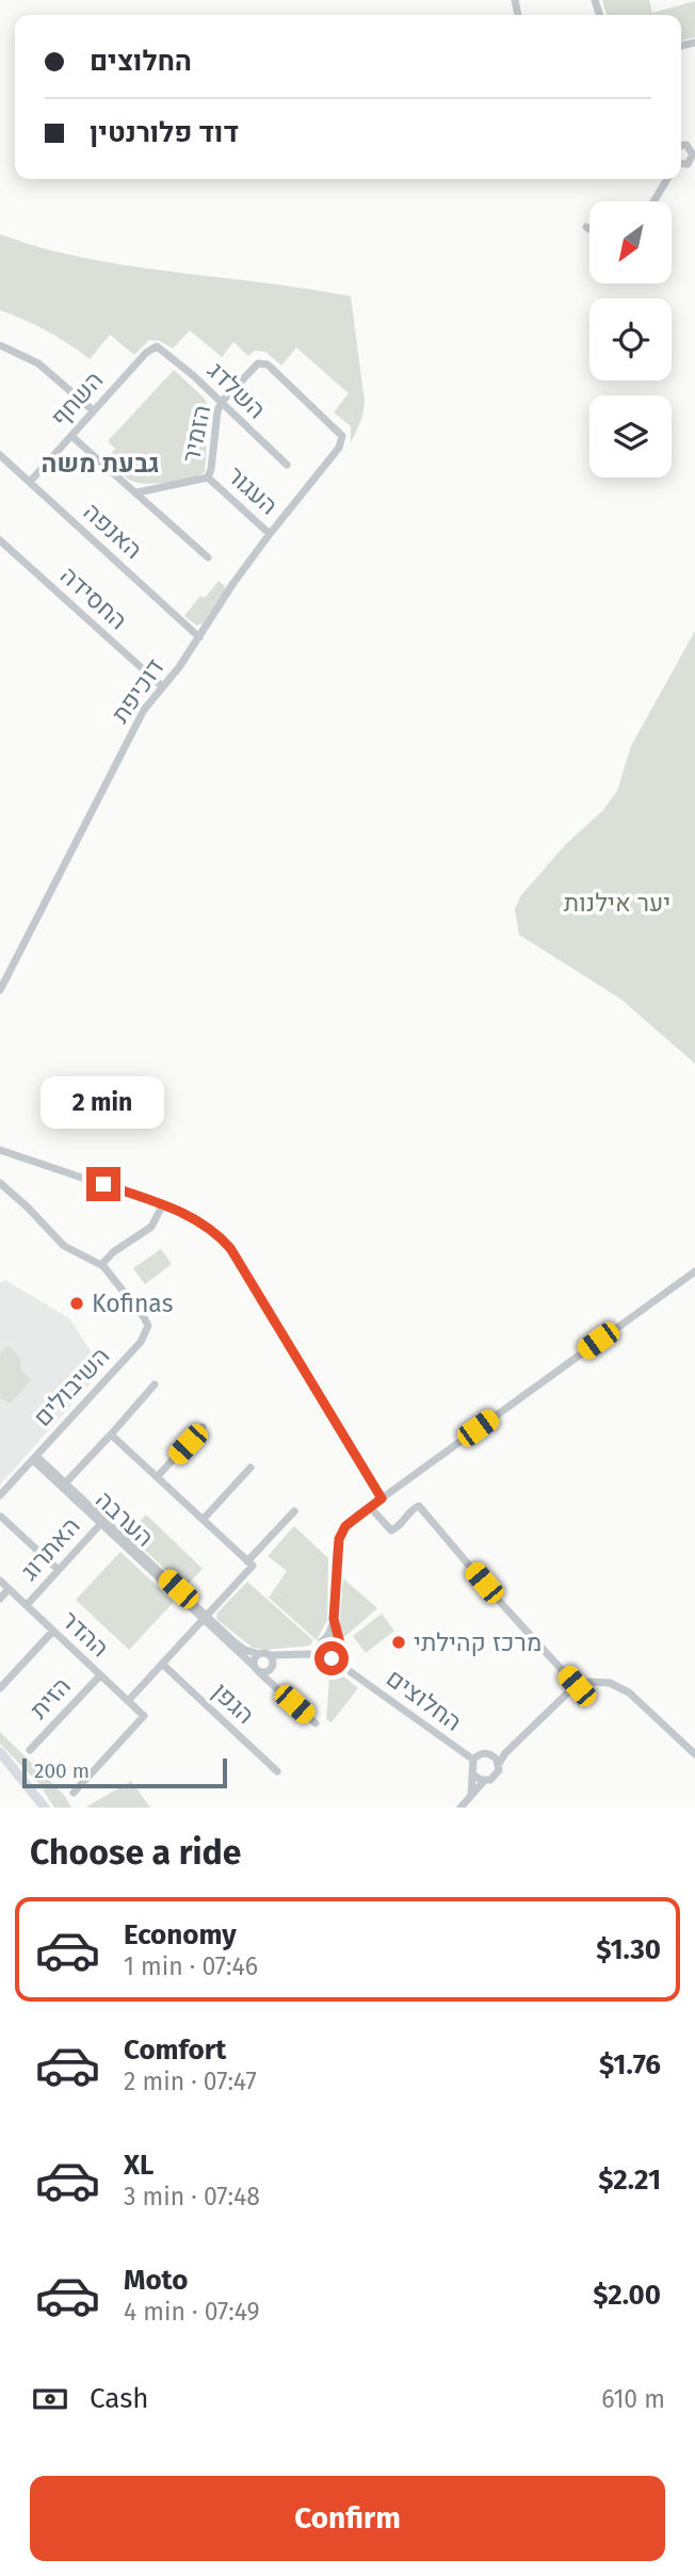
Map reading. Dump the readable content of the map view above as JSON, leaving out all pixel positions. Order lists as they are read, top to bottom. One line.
{"streets":{"street":["השלדג","השחף","הזמיר","העגור","האנפה","החסידה","דוכיפת","השיבולים","הערבה","האתרוג","ההדר","הזית","החלוצים","הגפן"]},"crossings":[["השלדג","השחף"],["השלדג","הזמיר"],["השחף","האנפה"],["הזמיר","העגור"],["הזמיר","דוכיפת"],["העגור","דוכיפת"],["האנפה","דוכיפת"],["החסידה","דוכיפת"],["השיבולים","הערבה"],["הערבה","האתרוג"],["האתרוג","ההדר"],["ההדר","הזית"]],"districts":["גבעת משה"],"parks":["יער אילנות"],"places":["Kofinas","מרכז קהילתי"],"scale_bar":"200 m","north":"bottom left","page":{"banner":["החלוצים","דוד פלורנטין"],"bubble":"2 min","scale":"200 m","heading":"Choose a ride","list":[{"name":"Economy","note":"1 min · 07:46","value":"$1.30"},{"name":"Comfort","note":"2 min · 07:47","value":"$1.76"},{"name":"XL","note":"3 min · 07:48","value":"$2.21"},{"name":"Moto","note":"4 min · 07:49","value":"$2.00"}],"pay":["Cash","610 m"],"buttons":"Confirm"}}
